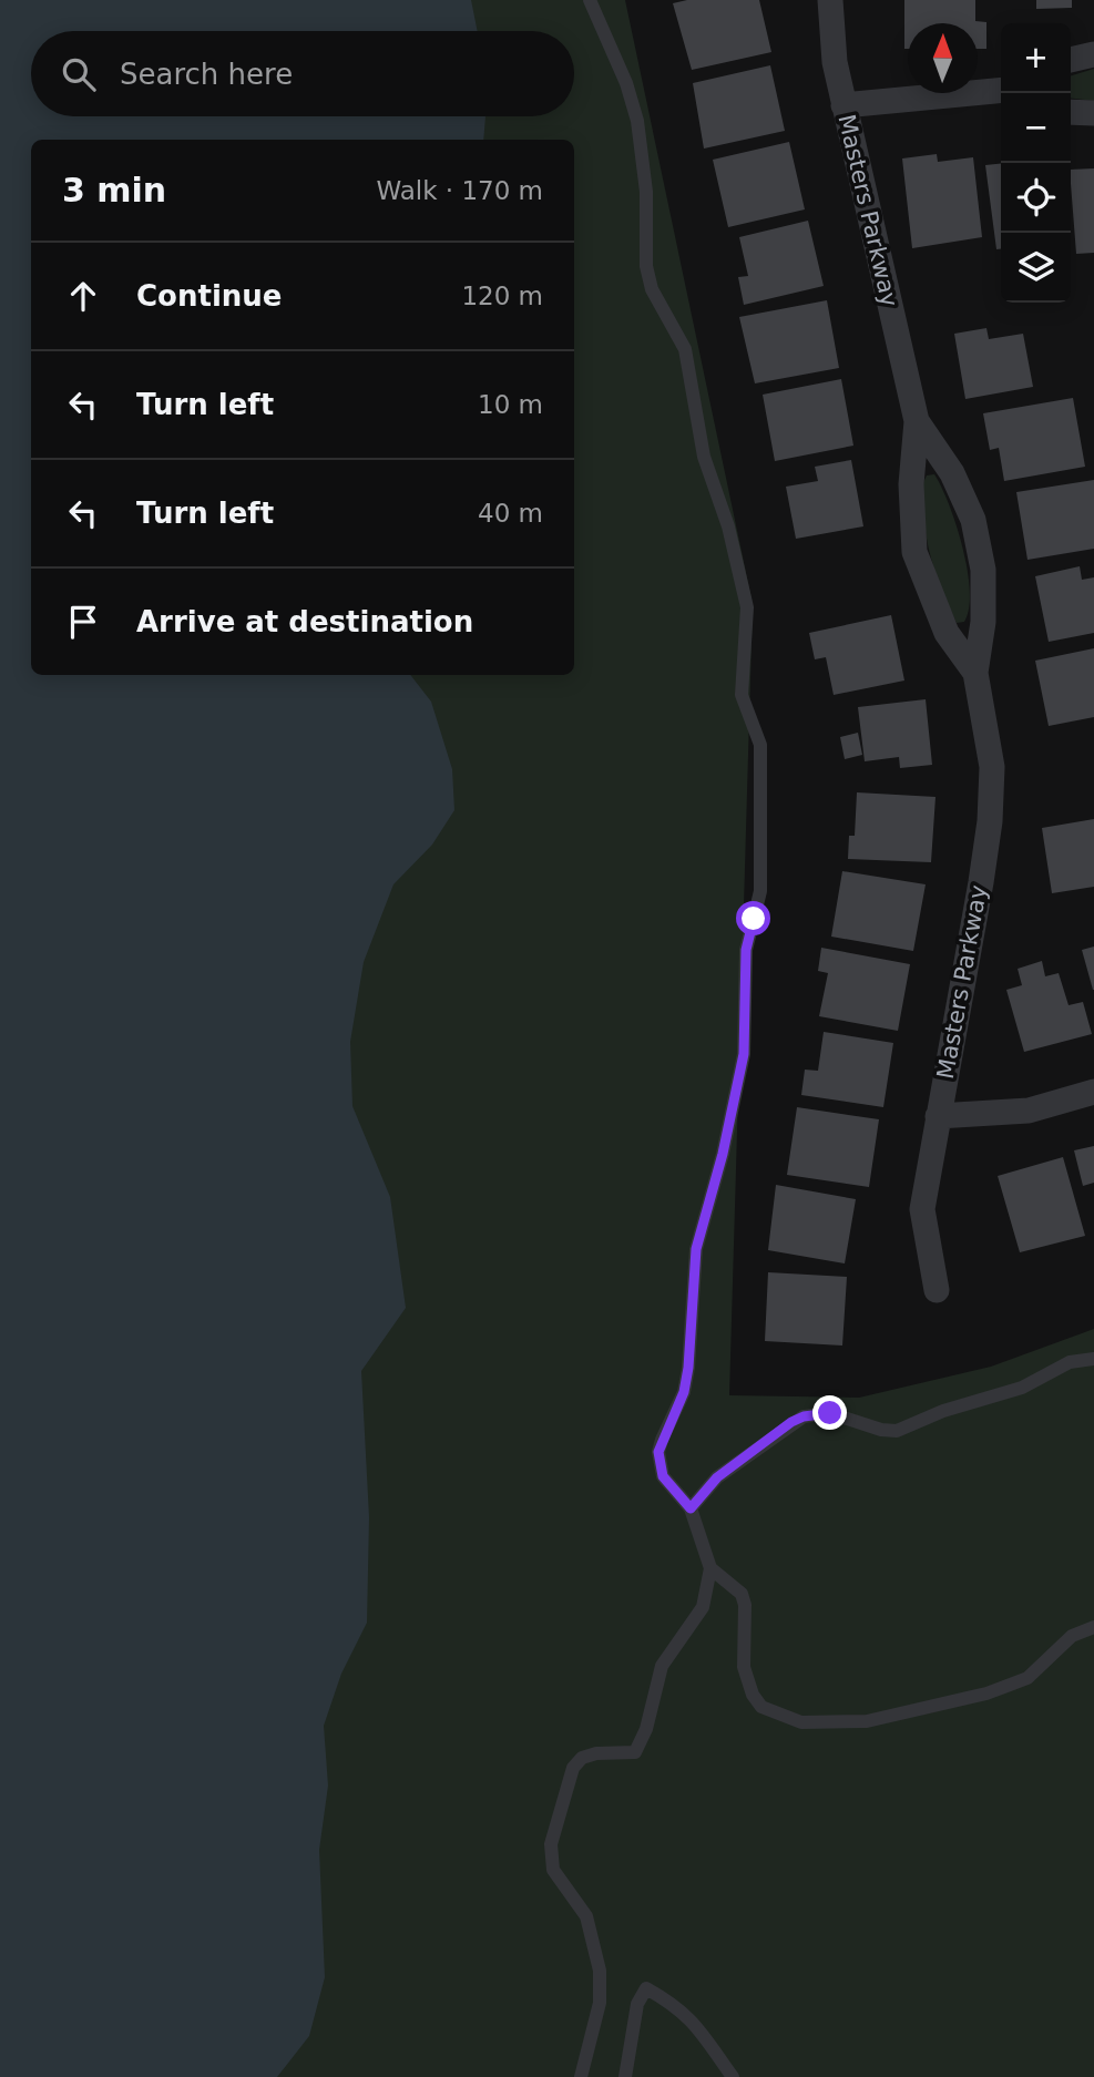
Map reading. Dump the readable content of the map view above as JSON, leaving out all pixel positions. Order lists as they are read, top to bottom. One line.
{"streets":{"street":["Masters Parkway"]},"north":"top","page":{"map_buttons":["+","−"],"search":"Search here","heading":["3 min","Walk · 170 m"],"list":[["Continue","120 m"],["Turn left","10 m"],["Turn left","40 m"],"Arrive at destination"]}}
